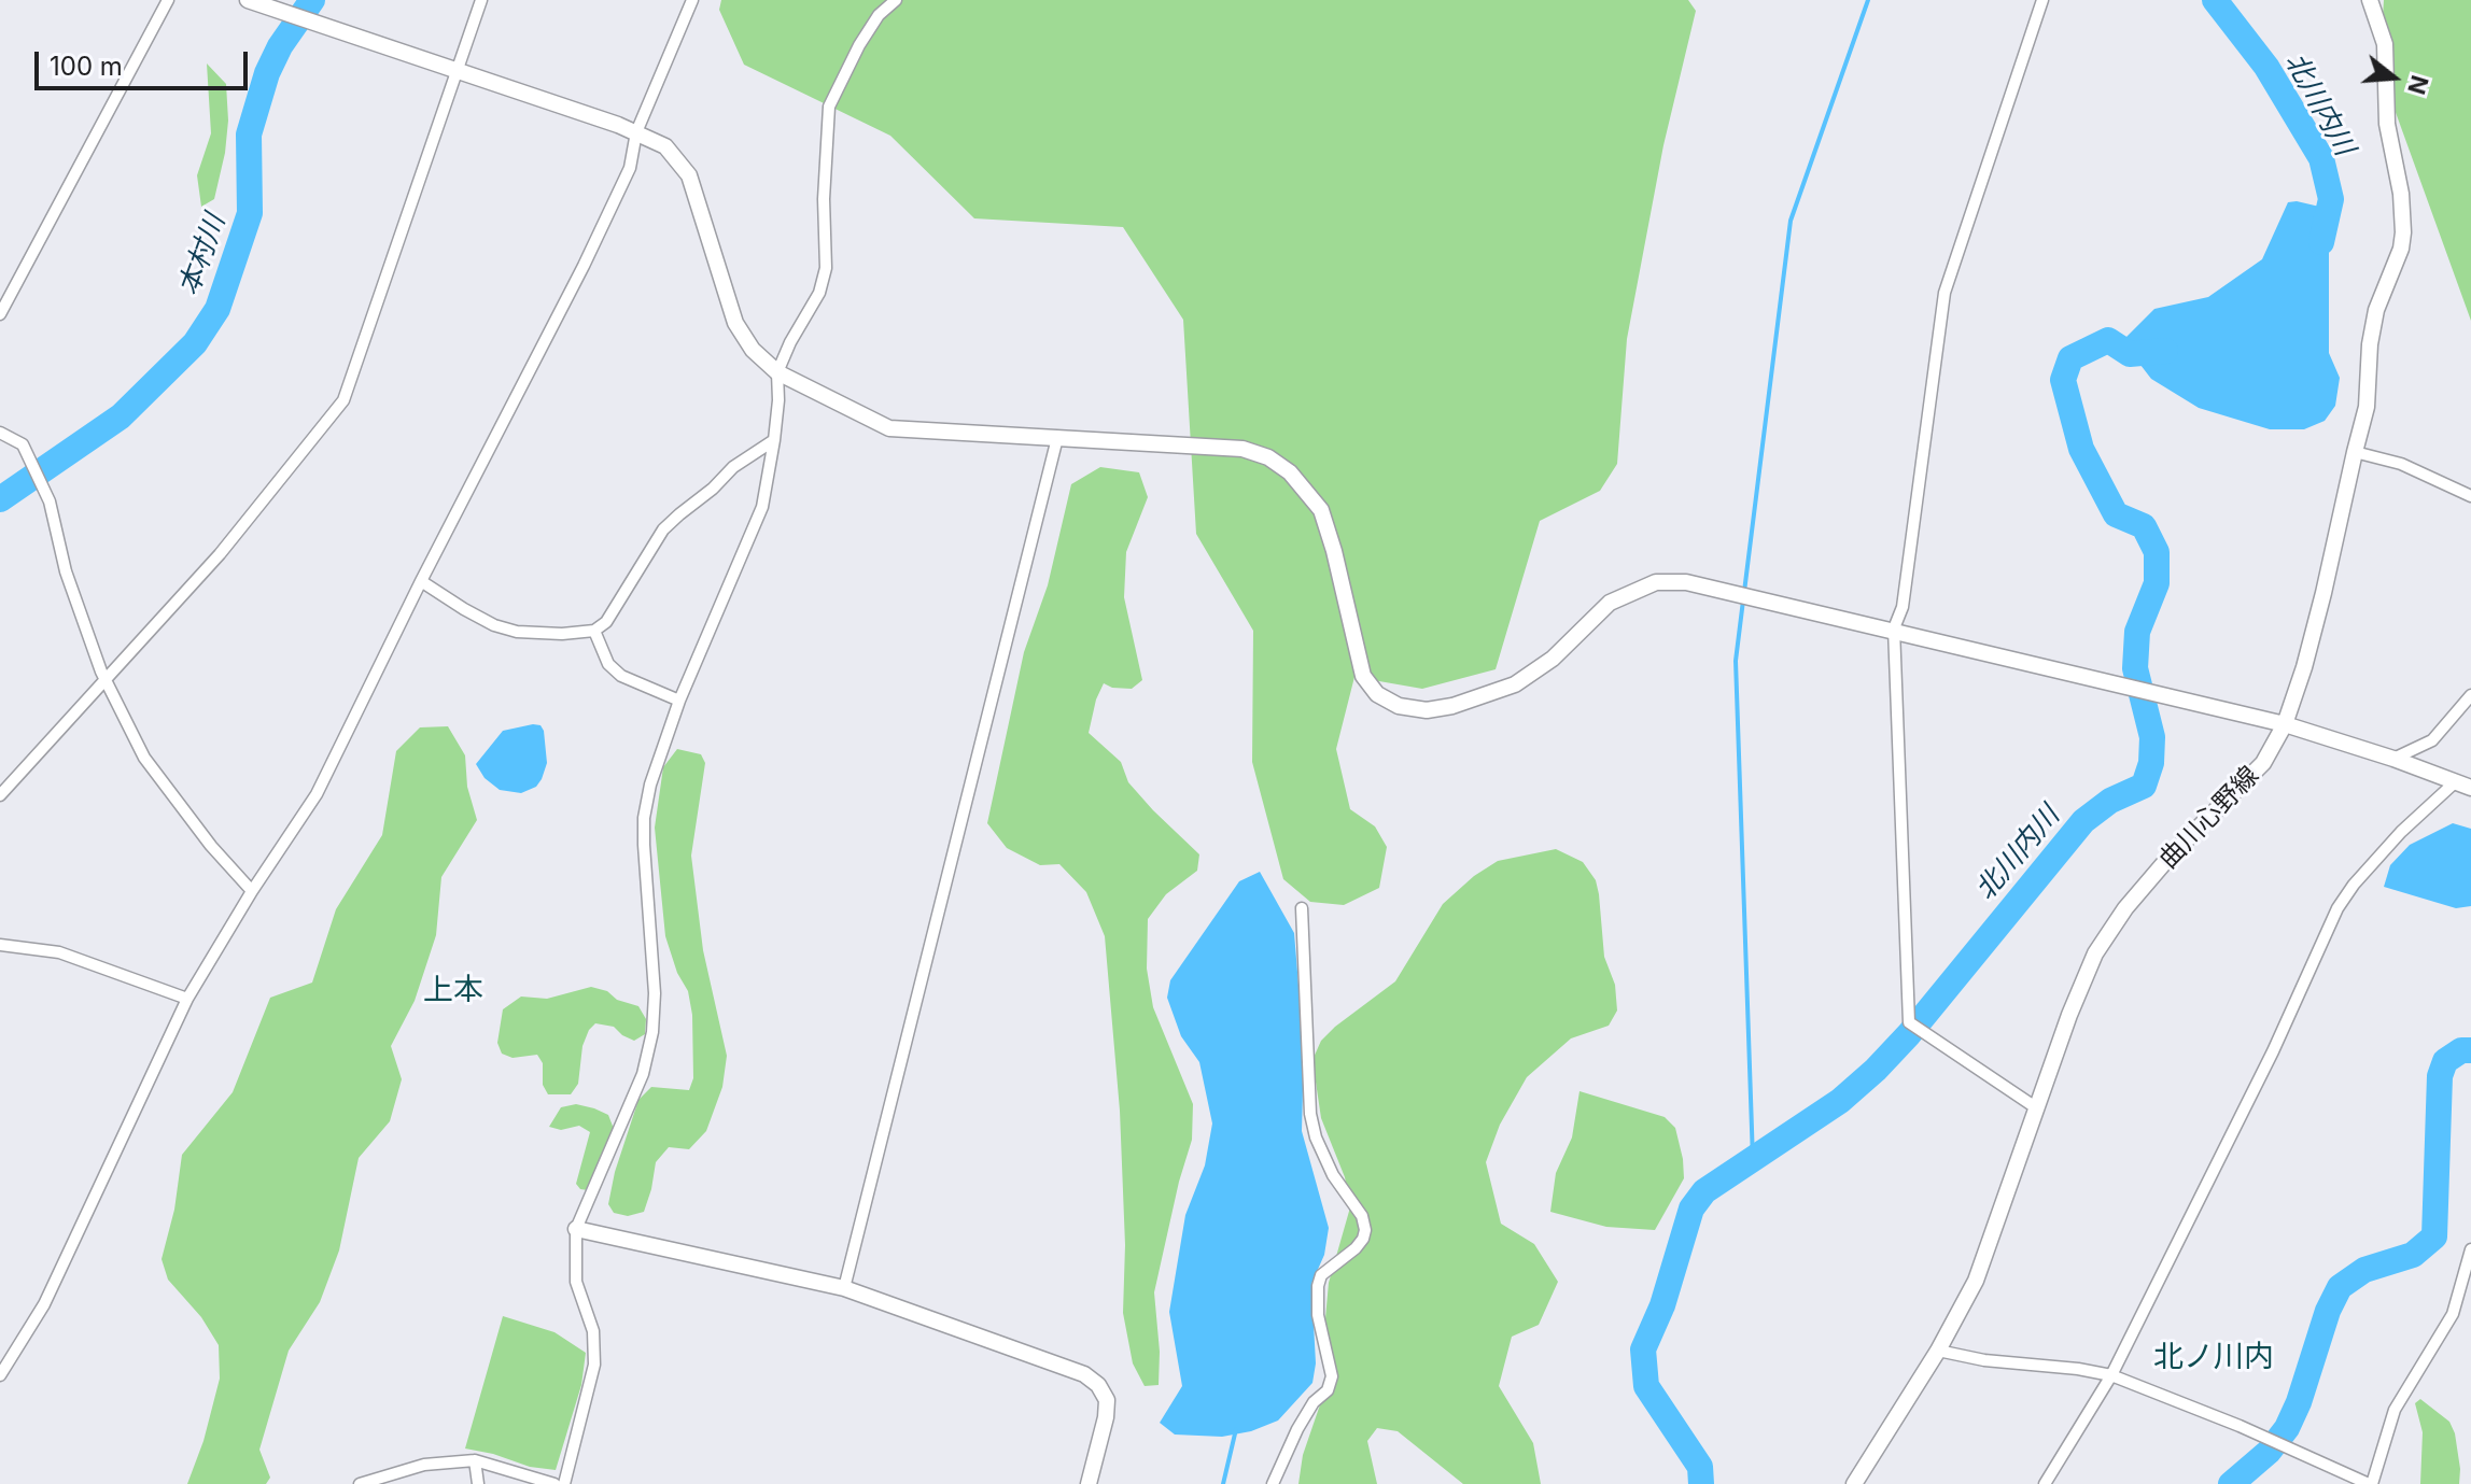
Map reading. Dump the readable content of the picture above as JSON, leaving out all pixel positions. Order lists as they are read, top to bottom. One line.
{"streets":{"street":["曲川心野線"]},"districts":["上本","北ノ川内"],"water":["北川内川","本村川"],"scale_bar":"100 m","north":"right"}
